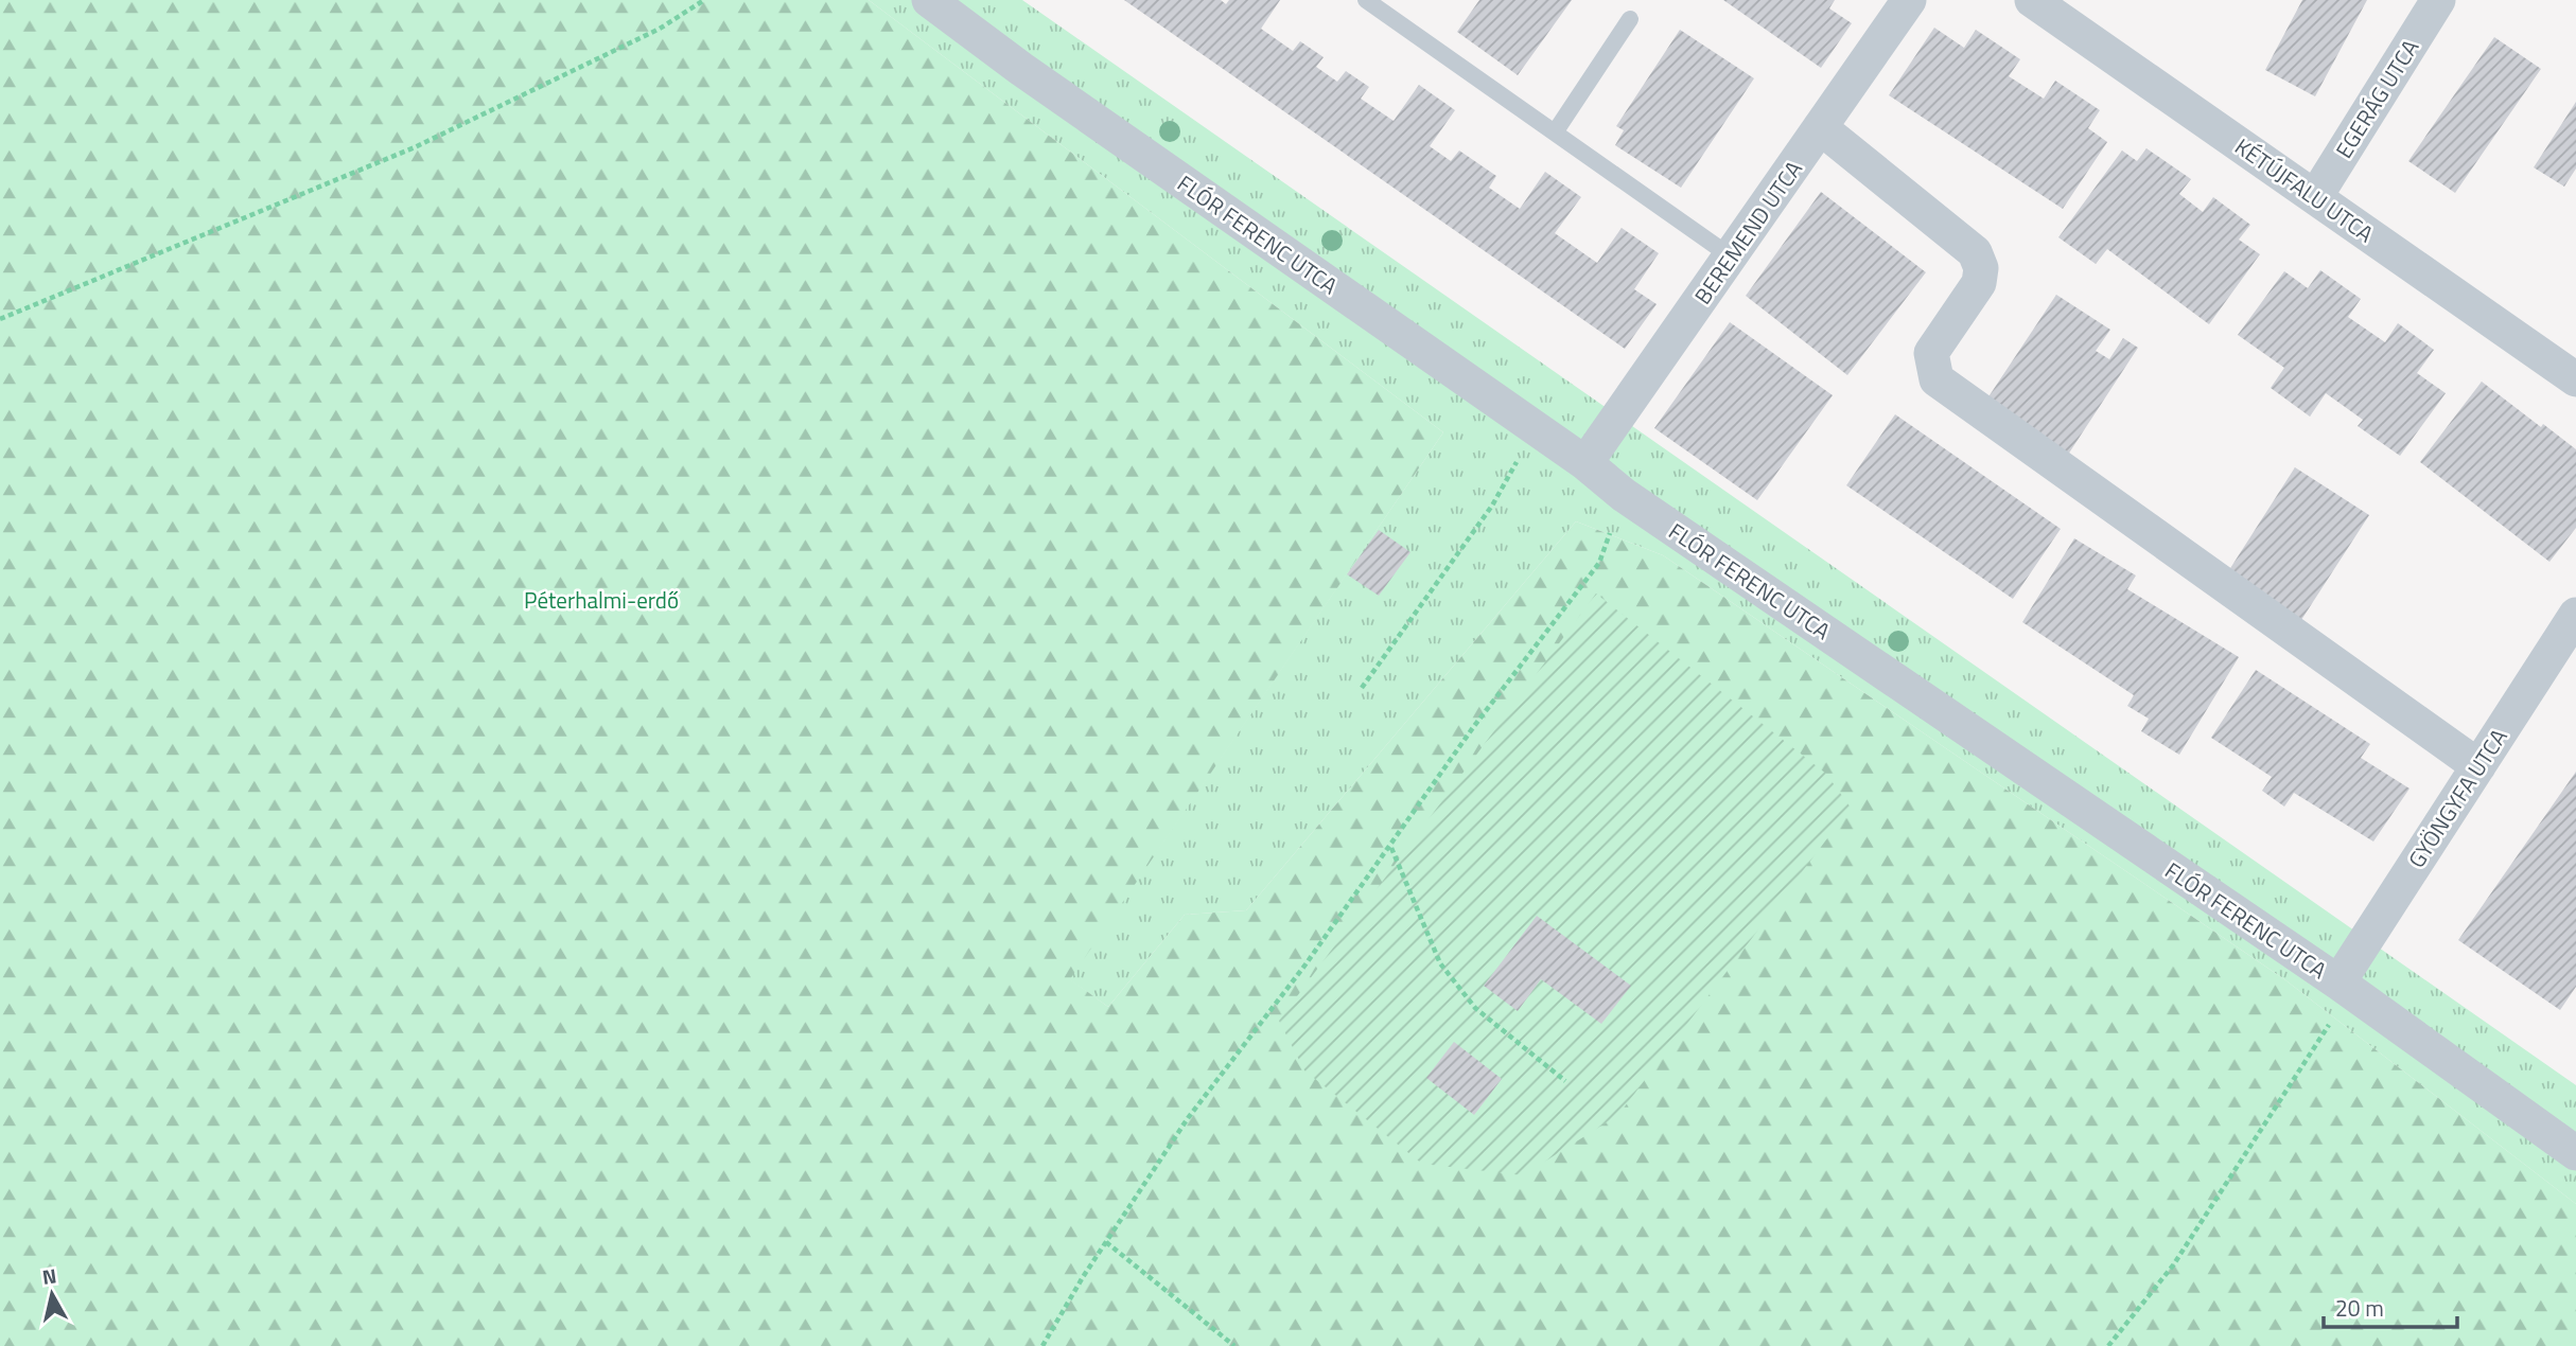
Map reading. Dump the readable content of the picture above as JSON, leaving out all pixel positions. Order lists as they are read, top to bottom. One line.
{"streets":{"street":["EGERÁG UTCA","KÉTÚJFALU UTCA","BEREMEND UTCA","FLÓR FERENC UTCA","GYÖNGYFA UTCA"]},"crossings":[["EGERÁG UTCA","KÉTÚJFALU UTCA"],["BEREMEND UTCA","FLÓR FERENC UTCA"],["FLÓR FERENC UTCA","GYÖNGYFA UTCA"]],"parks":["Péterhalmi-erdő"],"scale_bar":"20 m","north":"top"}
